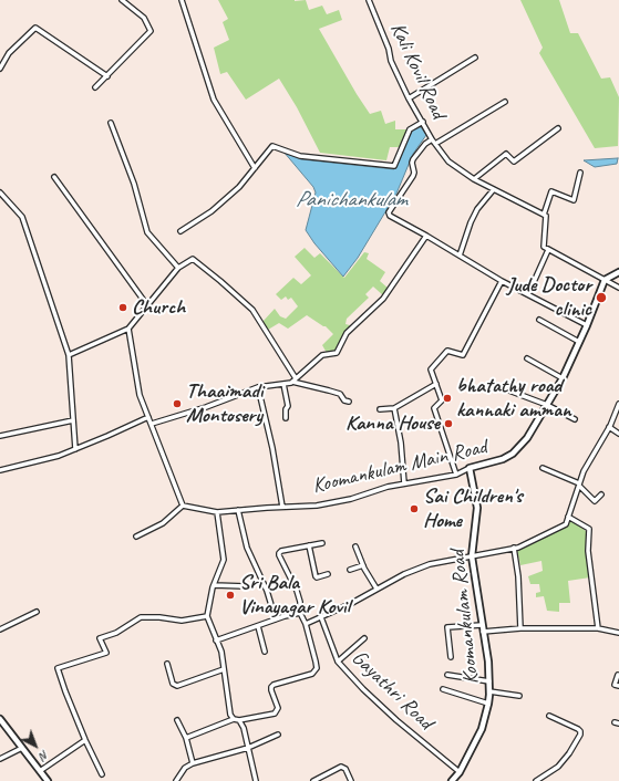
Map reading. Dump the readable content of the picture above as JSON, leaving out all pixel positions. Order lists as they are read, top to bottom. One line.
{"streets":{"street":["Kali Kovil Road","Koomankulam Main Road","Koomankulam Road","Gayathri Road"]},"crossings":[["Koomankulam Main Road","Koomankulam Road"],["Koomankulam Road","Gayathri Road"]],"water":["Panichankulam"],"places":["Jude Doctor clinic","Church","bhatathy road kannaki amman","Thaaimadi Montosery","Kanna House","Sai Children's Home","Sri Bala Vinayagar Kovil"],"north":"bottom right"}
